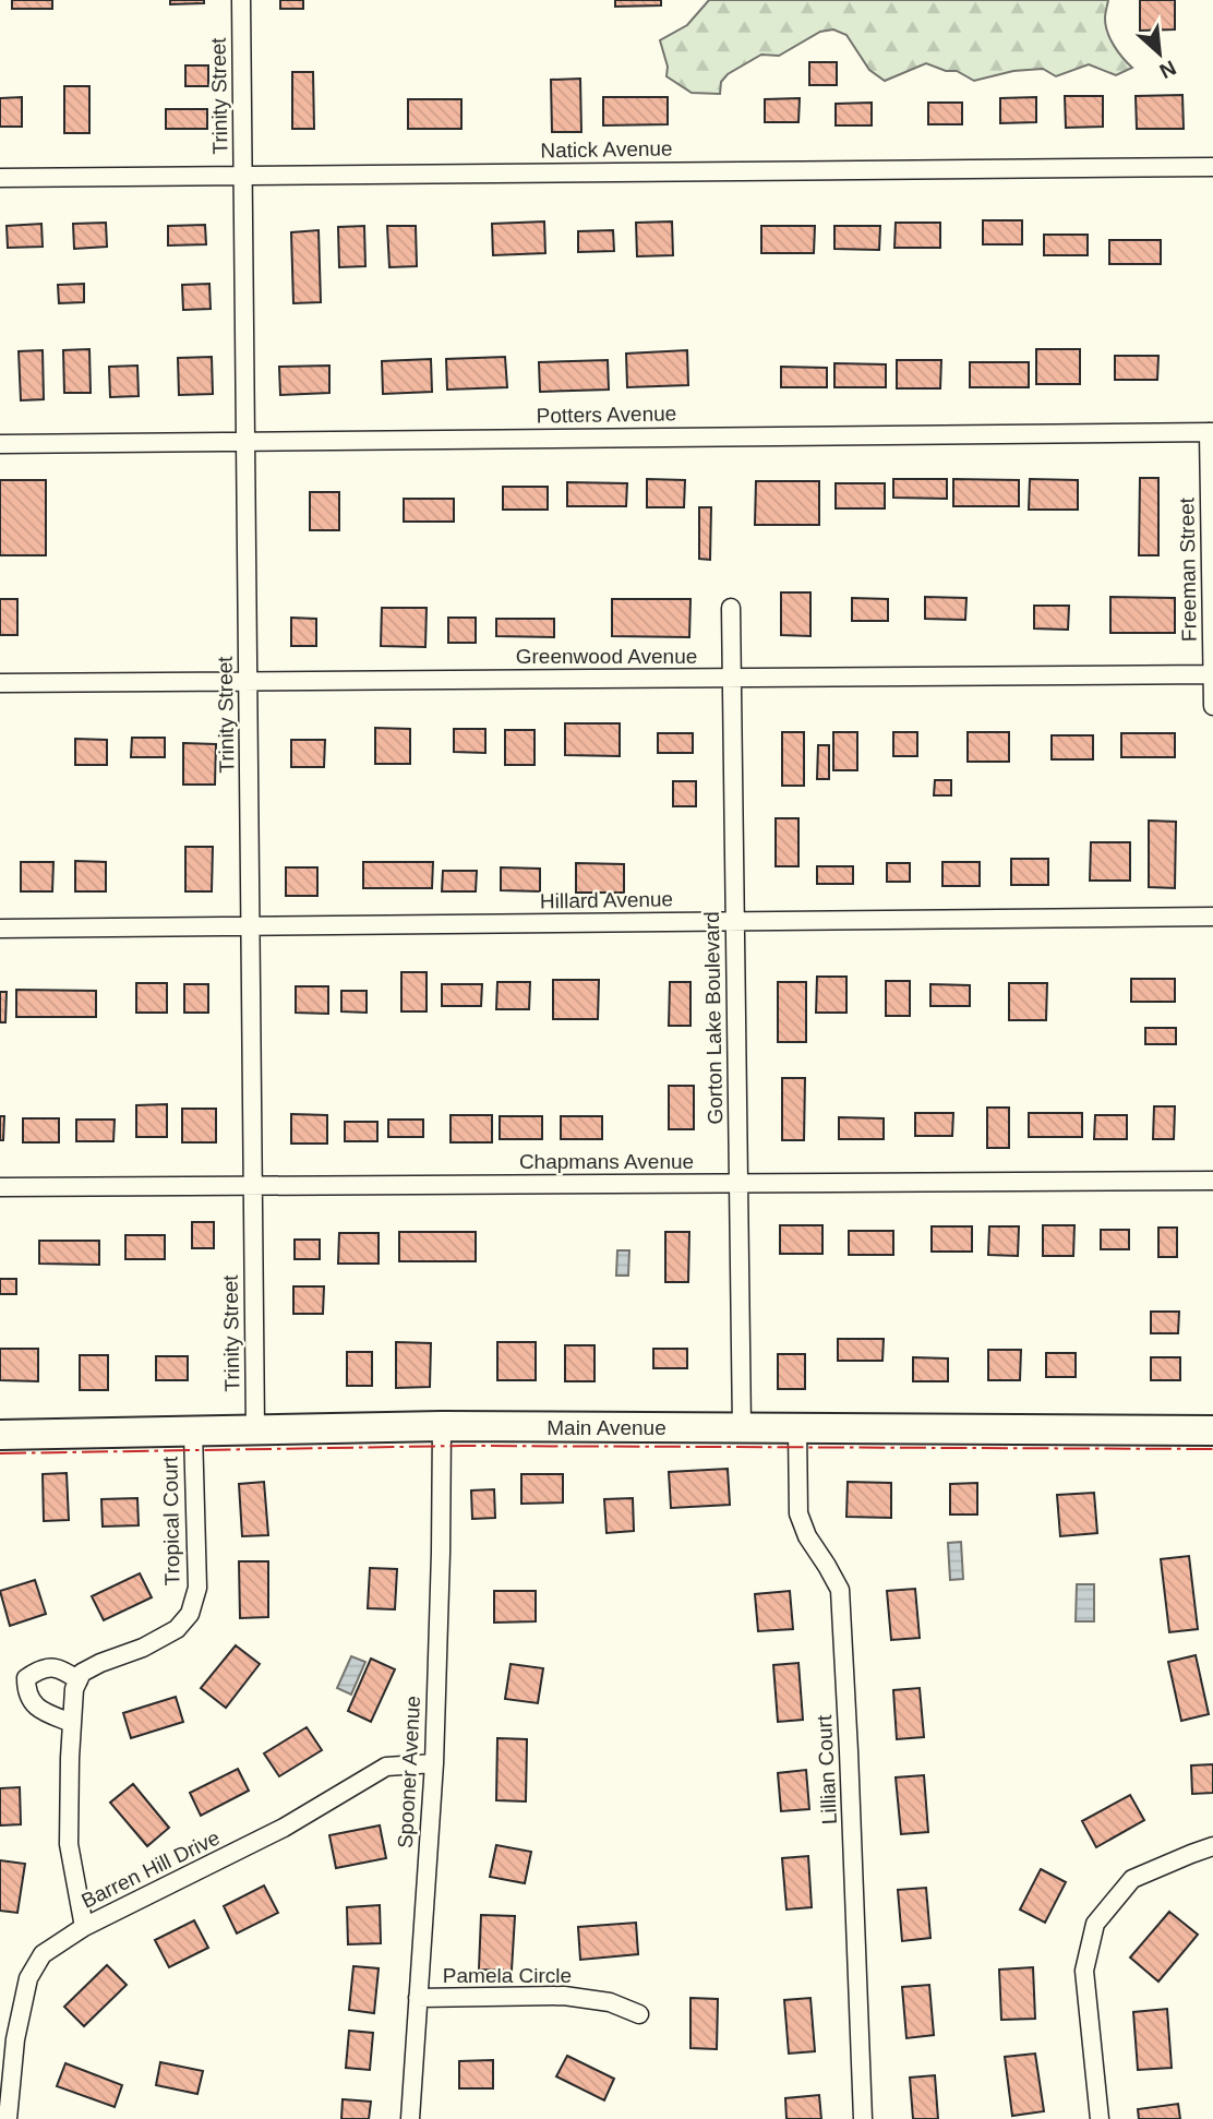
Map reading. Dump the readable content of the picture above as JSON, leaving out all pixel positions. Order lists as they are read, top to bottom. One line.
{"streets":{"main road":["Main Avenue"],"street":["Trinity Street","Natick Avenue","Potters Avenue","Freeman Street","Greenwood Avenue","Hillard Avenue","Gorton Lake Boulevard","Chapmans Avenue","Tropical Court","Lillian Court","Spooner Avenue","Barren Hill Drive","Pamela Circle"]},"crossings":[["Trinity Street","Natick Avenue"],["Trinity Street","Potters Avenue"],["Trinity Street","Greenwood Avenue"],["Trinity Street","Hillard Avenue"],["Trinity Street","Chapmans Avenue"],["Trinity Street","Main Avenue"],["Potters Avenue","Freeman Street"],["Freeman Street","Greenwood Avenue"],["Greenwood Avenue","Gorton Lake Boulevard"],["Hillard Avenue","Gorton Lake Boulevard"],["Gorton Lake Boulevard","Chapmans Avenue"],["Gorton Lake Boulevard","Main Avenue"],["Main Avenue","Tropical Court"],["Main Avenue","Lillian Court"],["Main Avenue","Spooner Avenue"],["Spooner Avenue","Barren Hill Drive"],["Spooner Avenue","Pamela Circle"]],"north":"bottom right"}
